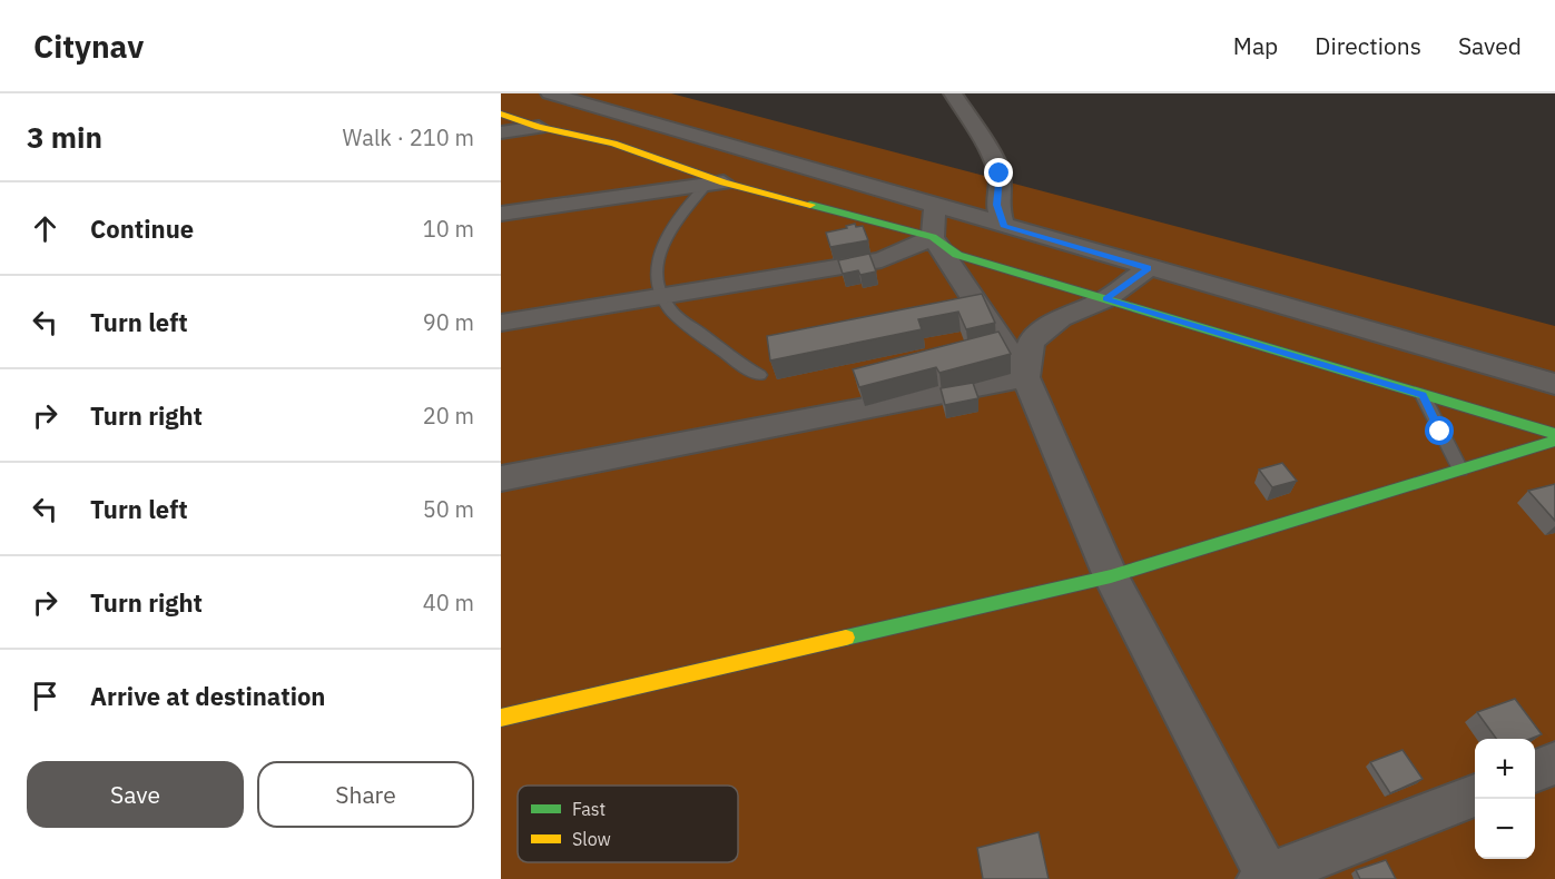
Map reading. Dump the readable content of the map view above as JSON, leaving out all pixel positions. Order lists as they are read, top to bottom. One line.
{"legend":["Fast","Slow"],"page":{"header":"Citynav","nav":["Map","Directions","Saved"],"heading":["3 min","Walk · 210 m"],"list":[["Continue","10 m"],["Turn left","90 m"],["Turn right","20 m"],["Turn left","50 m"],["Turn right","40 m"],"Arrive at destination"],"map_buttons":["+","−"],"buttons":["Save","Share"]}}
